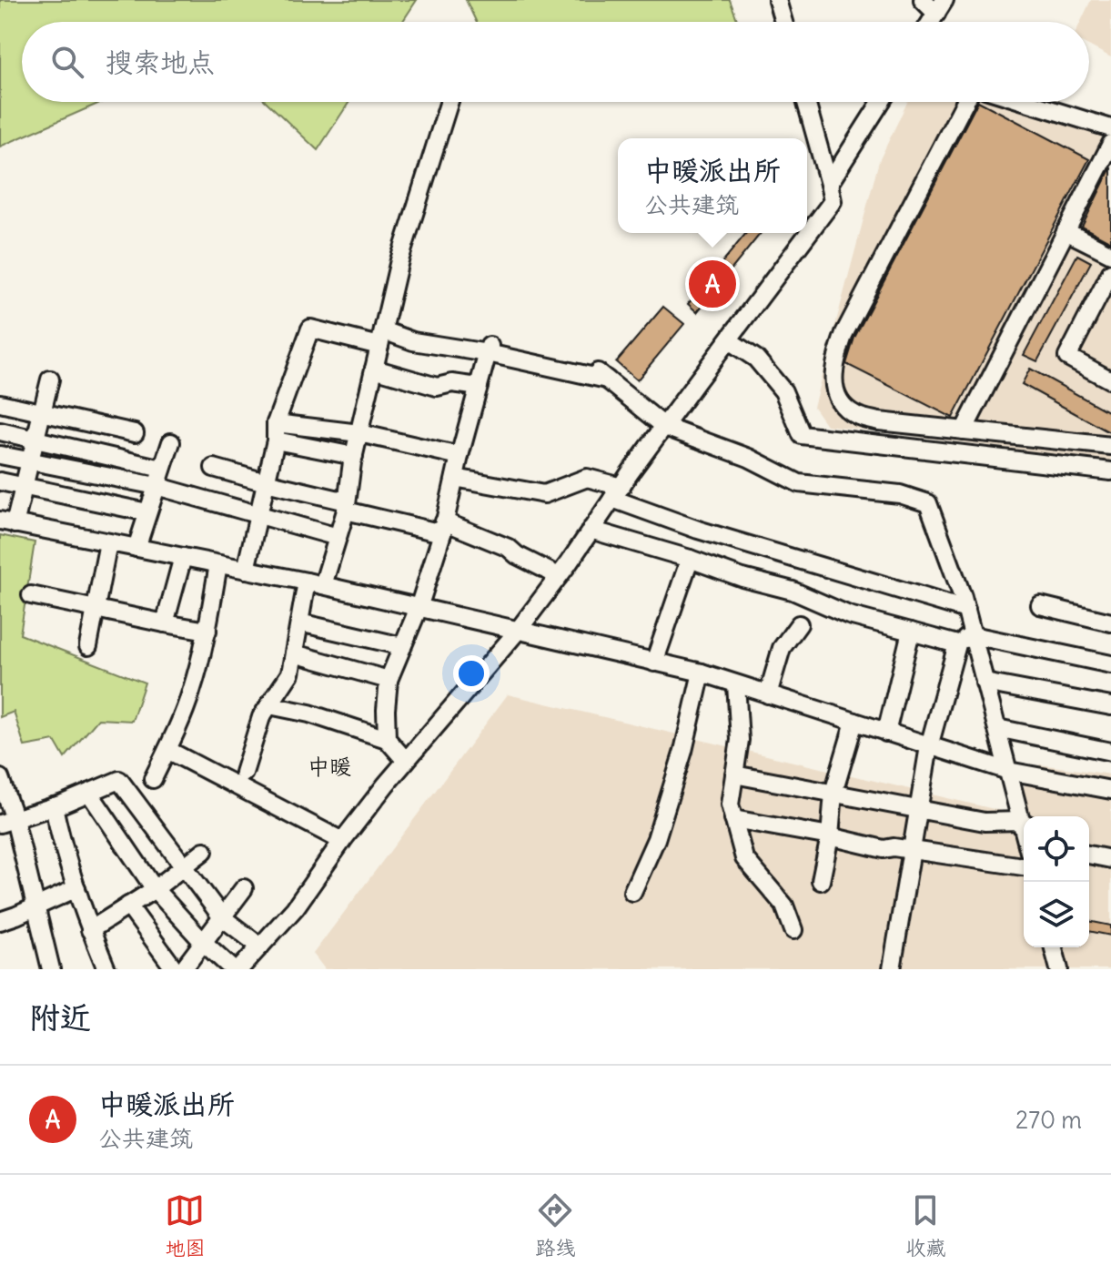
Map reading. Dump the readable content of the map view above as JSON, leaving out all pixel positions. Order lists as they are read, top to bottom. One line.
{"districts":["中暖"],"page":{"search":"搜索地点","popup":["中暖派出所","公共建筑"],"pins":"A","heading":"附近","list":[{"mark":"A","name":"中暖派出所","note":"公共建筑","value":"270 m"}],"nav":["地图","路线","收藏"]}}
